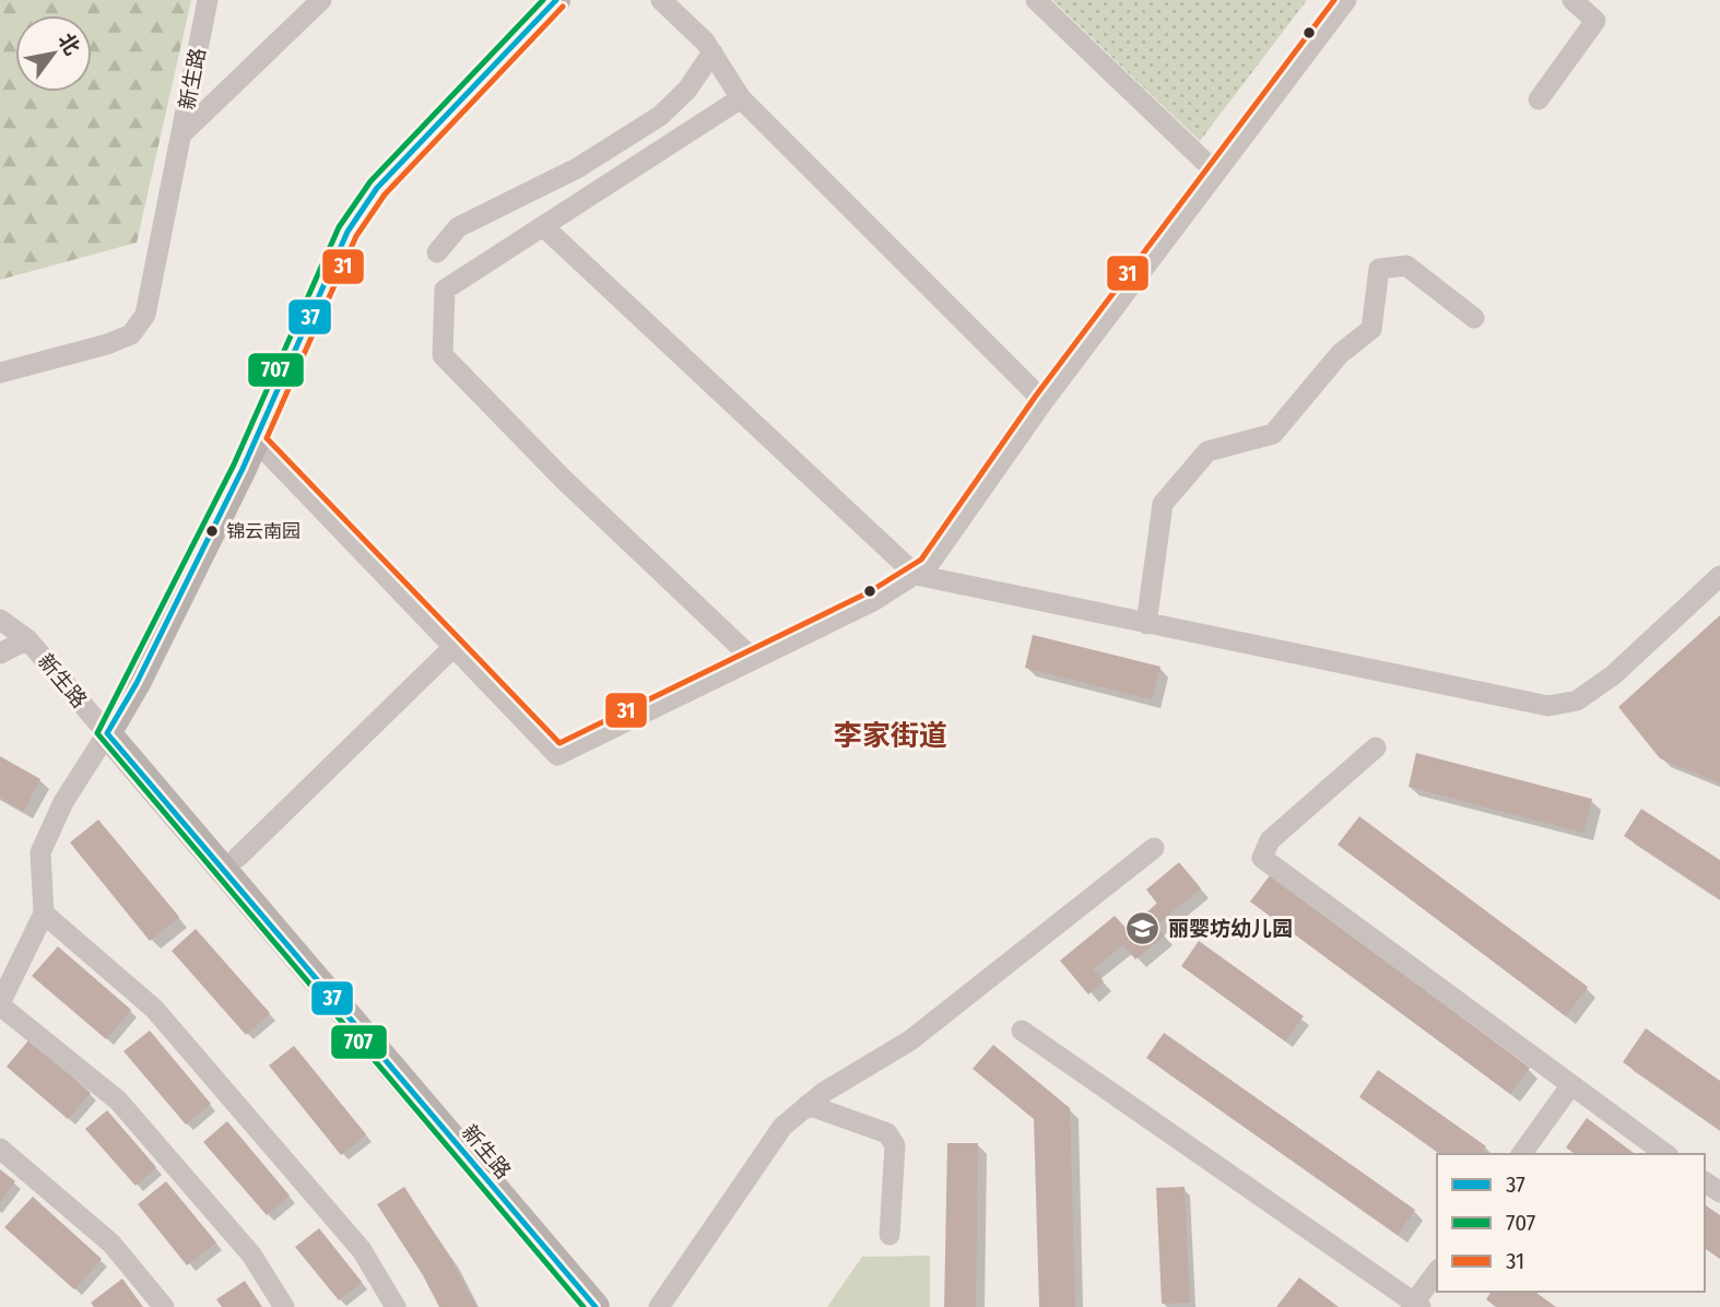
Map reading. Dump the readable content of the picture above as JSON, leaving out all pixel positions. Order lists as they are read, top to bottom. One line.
{"streets":{"street":["新生路"]},"districts":["李家街道"],"places":{"other":["锦云南园"],"school or university":["丽婴坊幼儿园"]},"lines":["transit line 37","transit line 707","transit line 31"],"legend":["37","707","31"],"north":"top right"}
